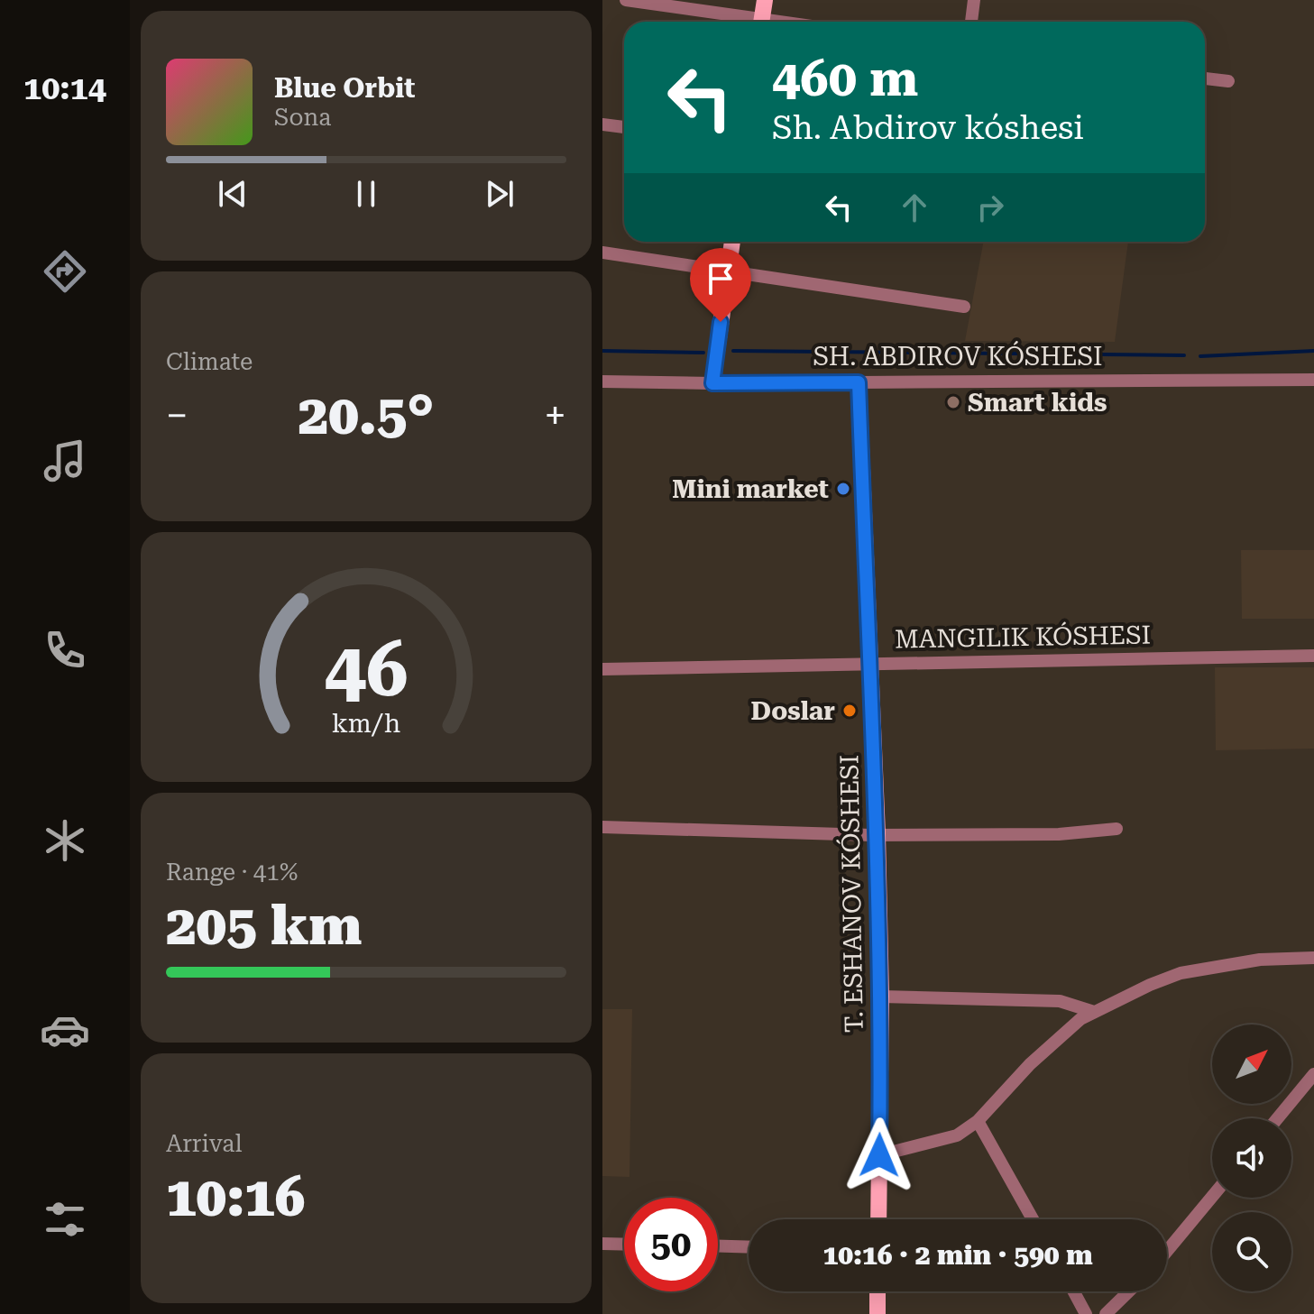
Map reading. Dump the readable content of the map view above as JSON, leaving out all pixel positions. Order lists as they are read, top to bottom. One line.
{"streets":{"main road":["SH. ABDIROV KÓSHESI","T. ESHANOV KÓSHESI"],"street":["MANGILIK KÓSHESI"]},"crossings":[["SH. ABDIROV KÓSHESI","T. ESHANOV KÓSHESI"],["MANGILIK KÓSHESI","T. ESHANOV KÓSHESI"]],"places":["Smart kids","Mini market","Doslar"],"north":"top right","page":{"tabs":"10:14","turn":["460 m","Sh. Abdirov kóshesi"],"song":["Blue Orbit","Sona"],"tile":["Climate",["Range · 41%","205 km"],["Arrival","10:16"]],"heat":["−","20.5°","+"],"limit":"50","trip":"10:16 · 2 min · 590 m","gauge":["46","km/h"]}}
